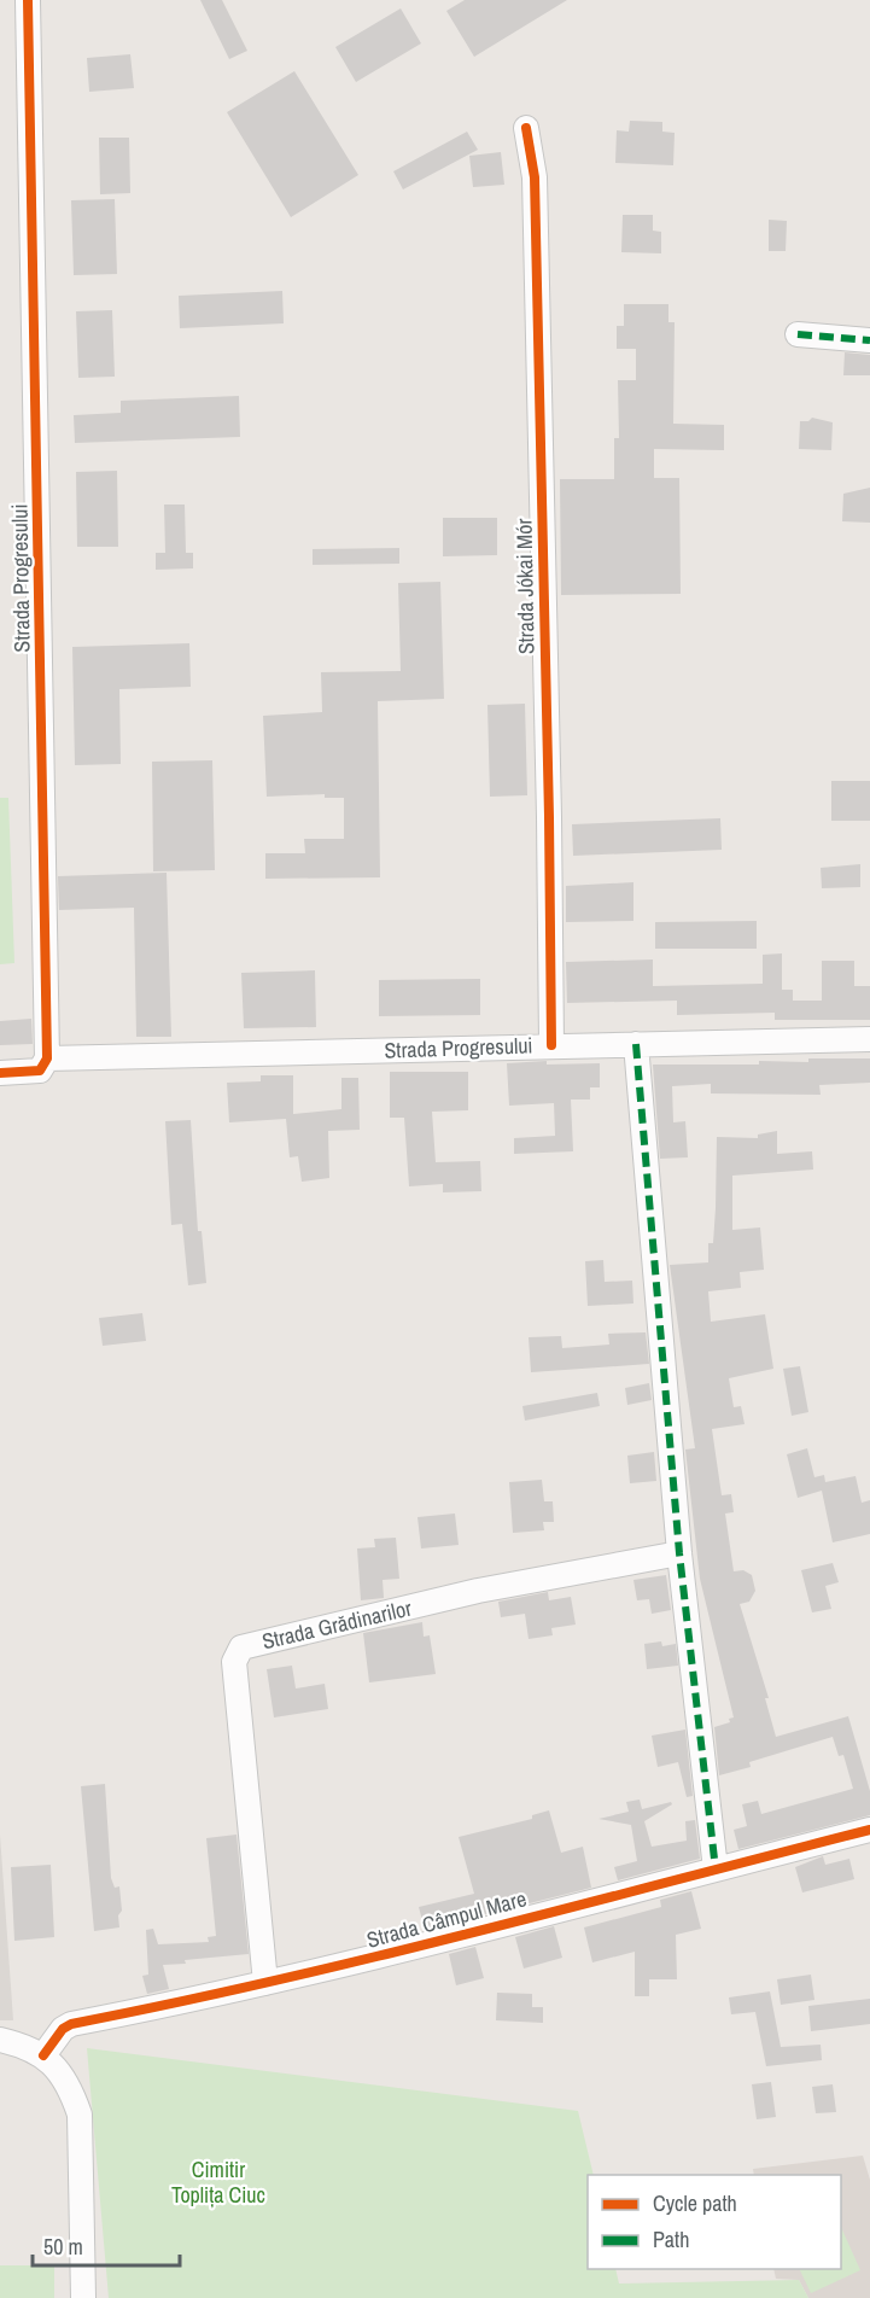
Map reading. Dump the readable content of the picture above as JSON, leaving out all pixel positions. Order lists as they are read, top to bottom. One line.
{"streets":{"street":["Strada Progresului","Strada Jókai Mór","Strada Grădinarilor","Strada Câmpul Mare"]},"crossings":[["Strada Progresului","Strada Jókai Mór"],["Strada Grădinarilor","Strada Câmpul Mare"]],"parks":["Cimitir Toplița Ciuc"],"legend":["Cycle path","Path"],"scale_bar":"50 m"}
